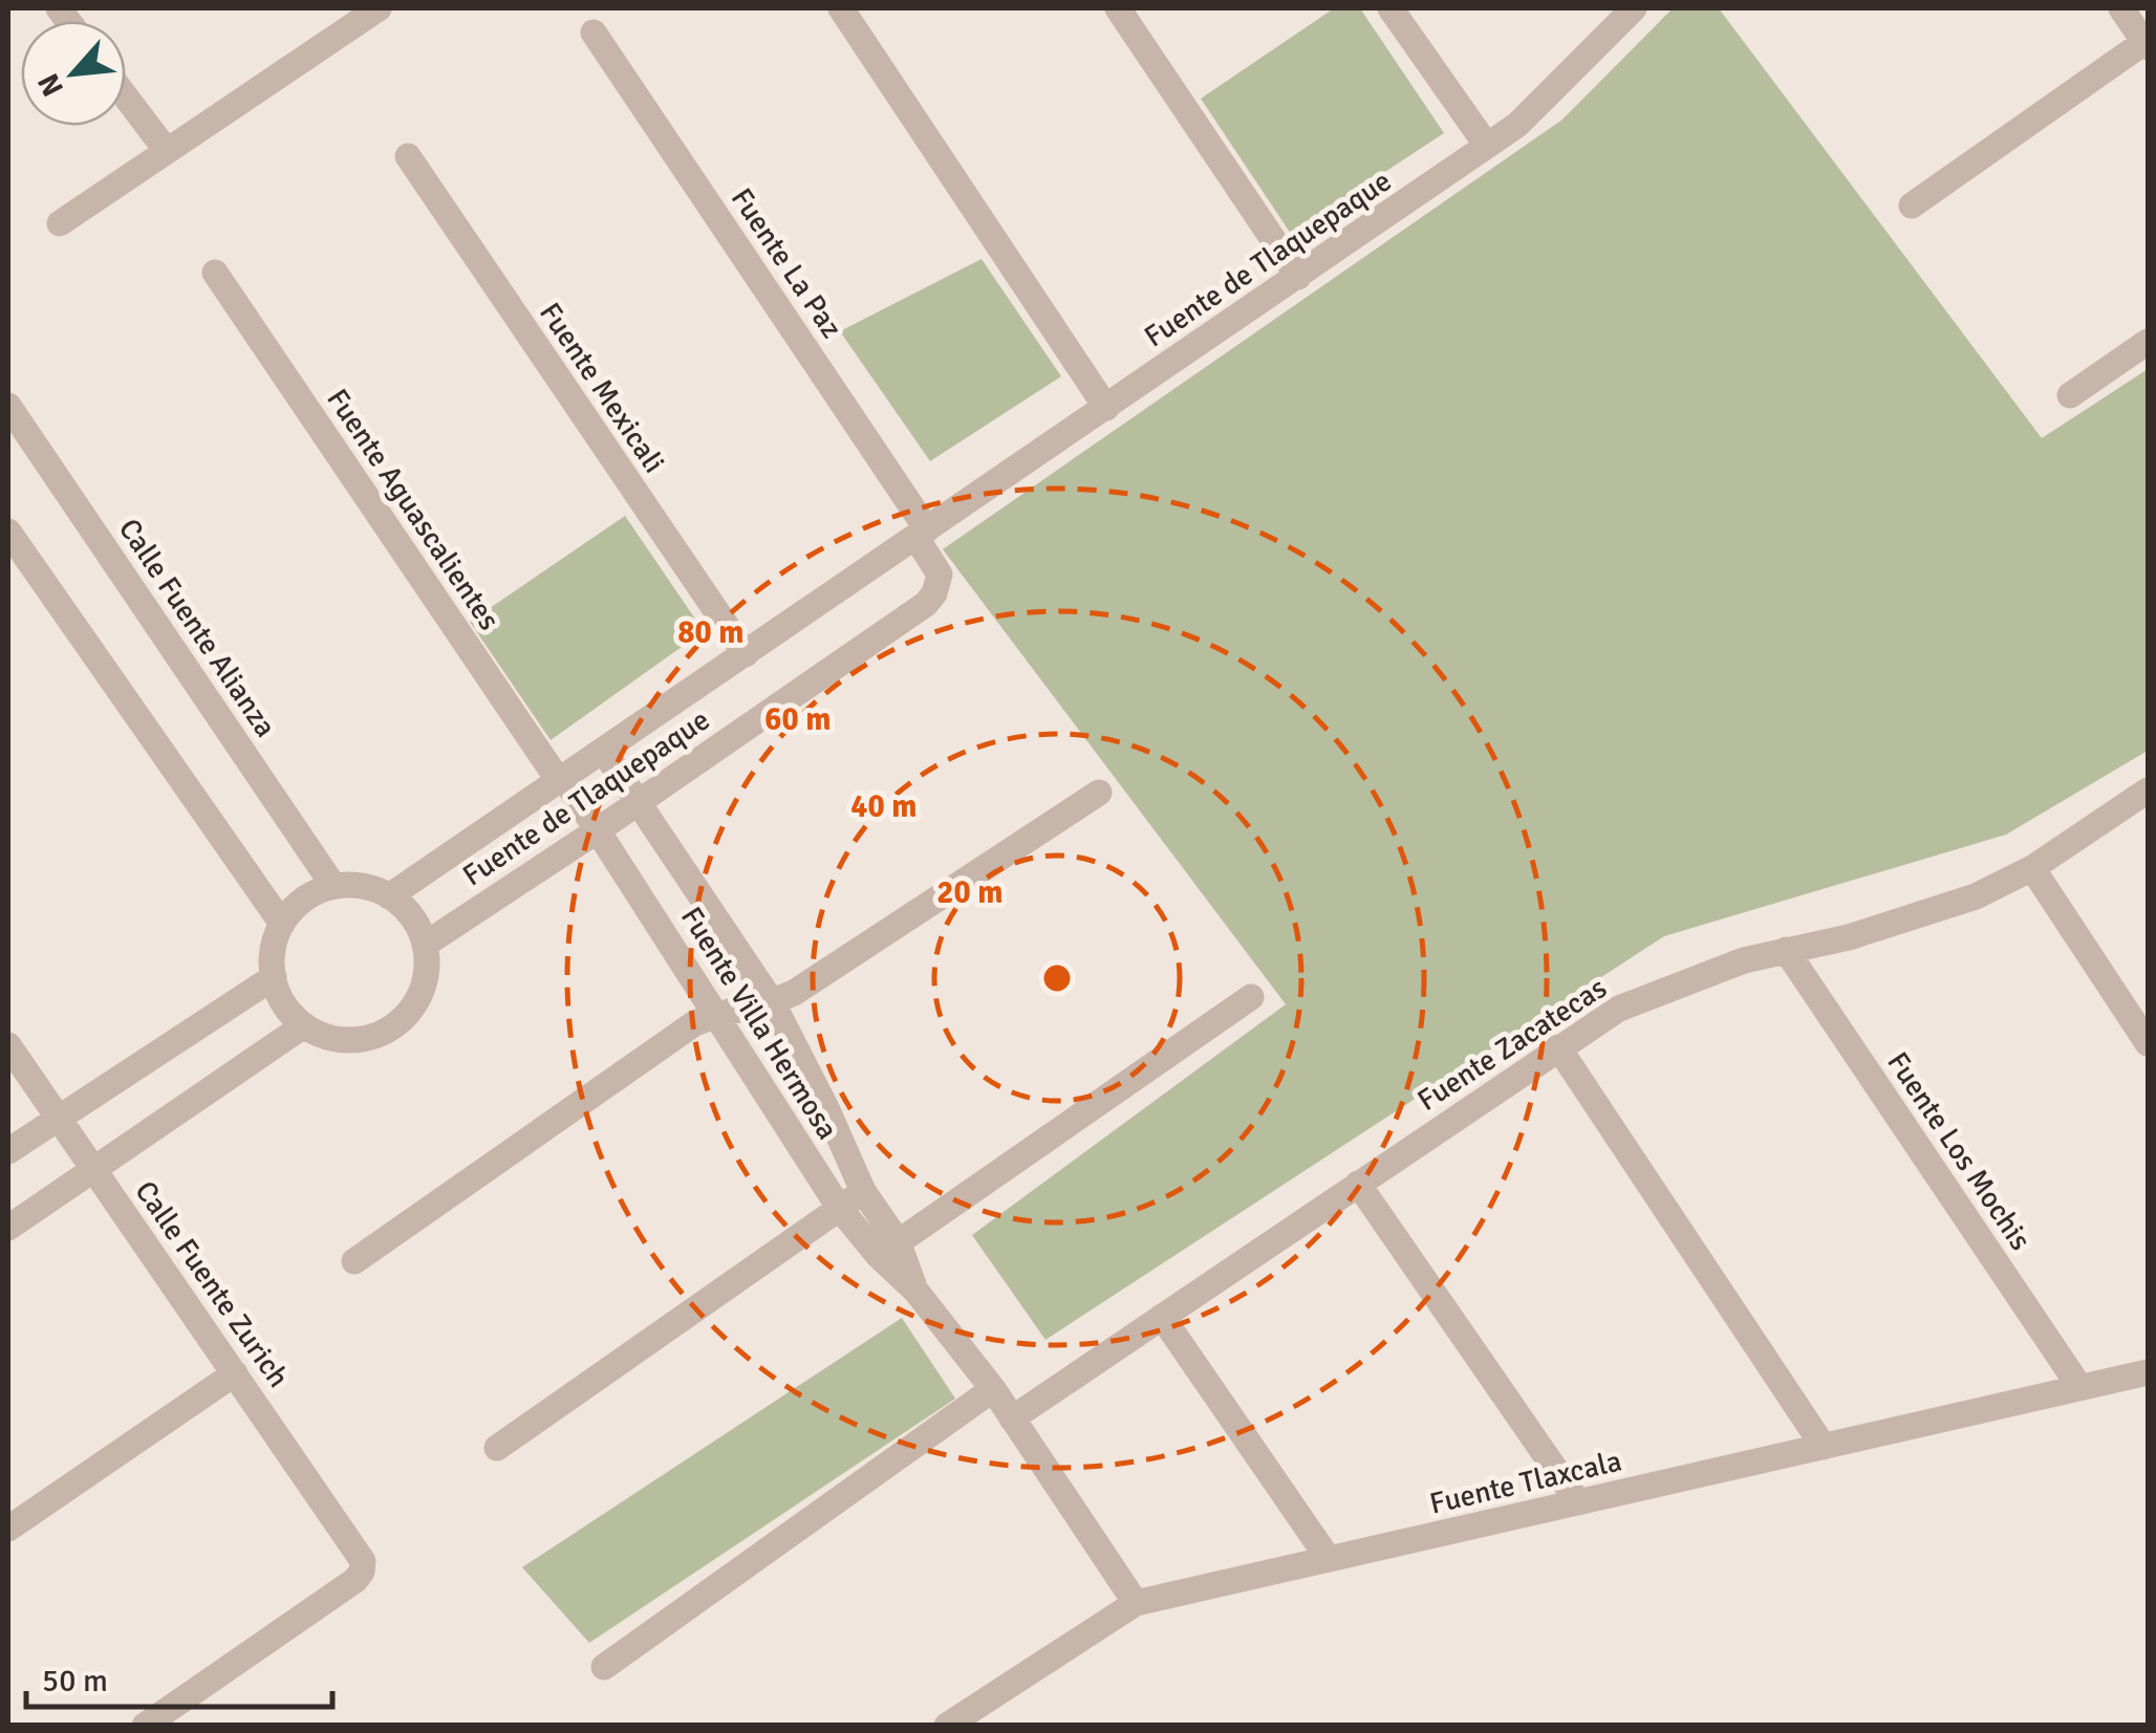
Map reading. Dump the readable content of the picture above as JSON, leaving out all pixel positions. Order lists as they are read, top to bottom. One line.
{"streets":{"street":["Fuente de Tlaquepaque","Fuente La Paz","Fuente Mexicali","Fuente Aguascalientes","Calle Fuente Alianza","Fuente Villa Hermosa","Fuente Zacatecas","Fuente Los Mochis","Calle Fuente Zurich","Fuente Tlaxcala"]},"crossings":[["Fuente de Tlaquepaque","Fuente La Paz"],["Fuente de Tlaquepaque","Fuente Mexicali"],["Fuente de Tlaquepaque","Fuente Aguascalientes"],["Fuente de Tlaquepaque","Calle Fuente Alianza"],["Fuente de Tlaquepaque","Fuente Villa Hermosa"],["Fuente Aguascalientes","Fuente Villa Hermosa"],["Fuente Villa Hermosa","Fuente Zacatecas"],["Fuente Villa Hermosa","Fuente Tlaxcala"],["Fuente Zacatecas","Fuente Los Mochis"],["Fuente Los Mochis","Fuente Tlaxcala"]],"scale_bar":"50 m","north":"bottom left","rings":["80 m","60 m","40 m","20 m"]}
